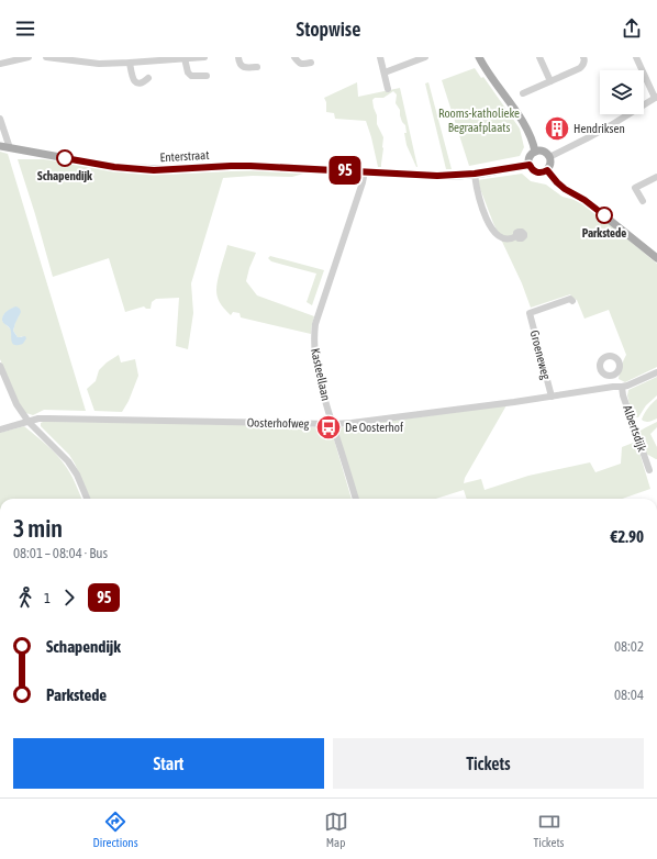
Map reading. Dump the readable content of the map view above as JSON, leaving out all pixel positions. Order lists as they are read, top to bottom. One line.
{"streets":{"main road":["Enterstraat"],"street":["Groeneweg","Kasteellaan","Oosterhofweg","Albertsdijk"]},"crossings":[["Enterstraat","Kasteellaan"],["Groeneweg","Oosterhofweg"],["Kasteellaan","Oosterhofweg"],["Oosterhofweg","Albertsdijk"]],"parks":["Rooms-katholieke Begraafplaats"],"places":{"building":["Hendriksen"],"other":["Schapendijk","Parkstede"],"bus stop":["De Oosterhof"]},"lines":["bus line 95"],"page":{"header":"Stopwise","on_map":"95","heading":["3 min","08:01 – 08:04 · Bus","€2.90"],"legs":["1","95"],"list":[{"name":"Schapendijk","value":"08:02"},{"name":"Parkstede","value":"08:04"}],"buttons":["Start","Tickets"],"tabs":["Directions","Map","Tickets"]}}
